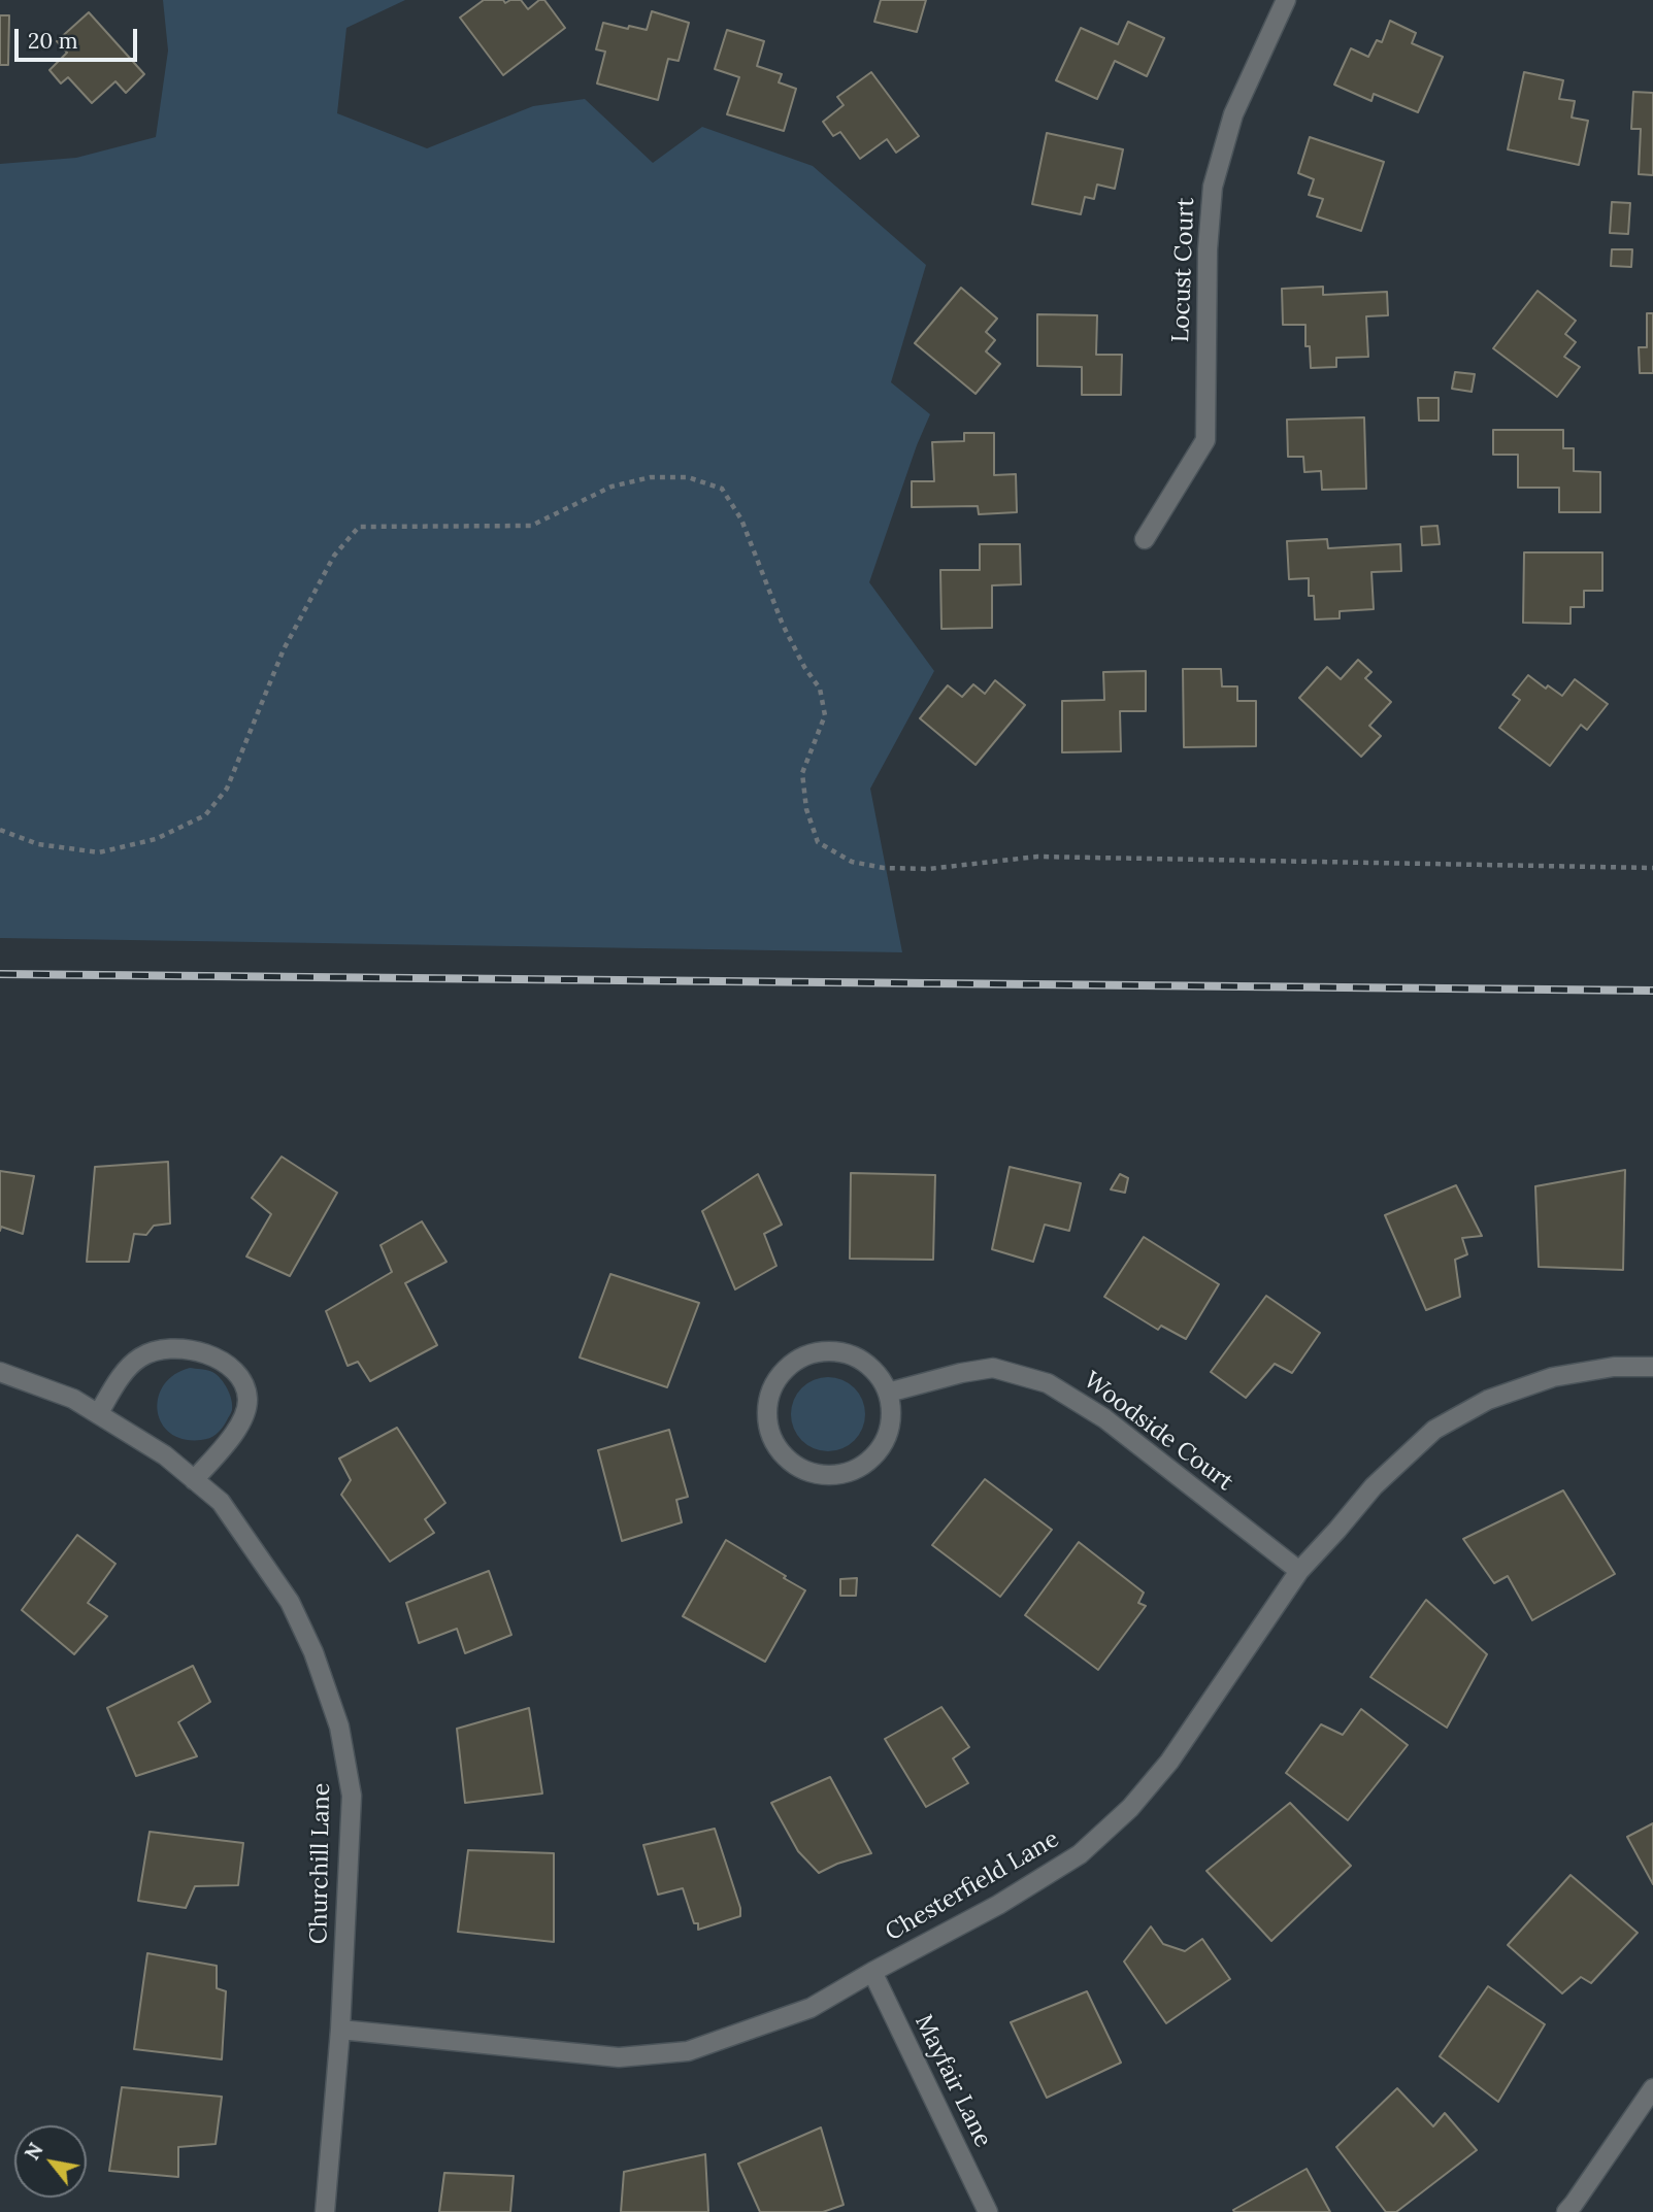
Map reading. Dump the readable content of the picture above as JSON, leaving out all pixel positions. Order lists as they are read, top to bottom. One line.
{"streets":{"street":["Locust Court","Woodside Court","Churchill Lane","Chesterfield Lane","Mayfair Lane"]},"crossings":[["Woodside Court","Chesterfield Lane"],["Churchill Lane","Chesterfield Lane"],["Chesterfield Lane","Mayfair Lane"]],"scale_bar":"20 m","north":"top left"}
